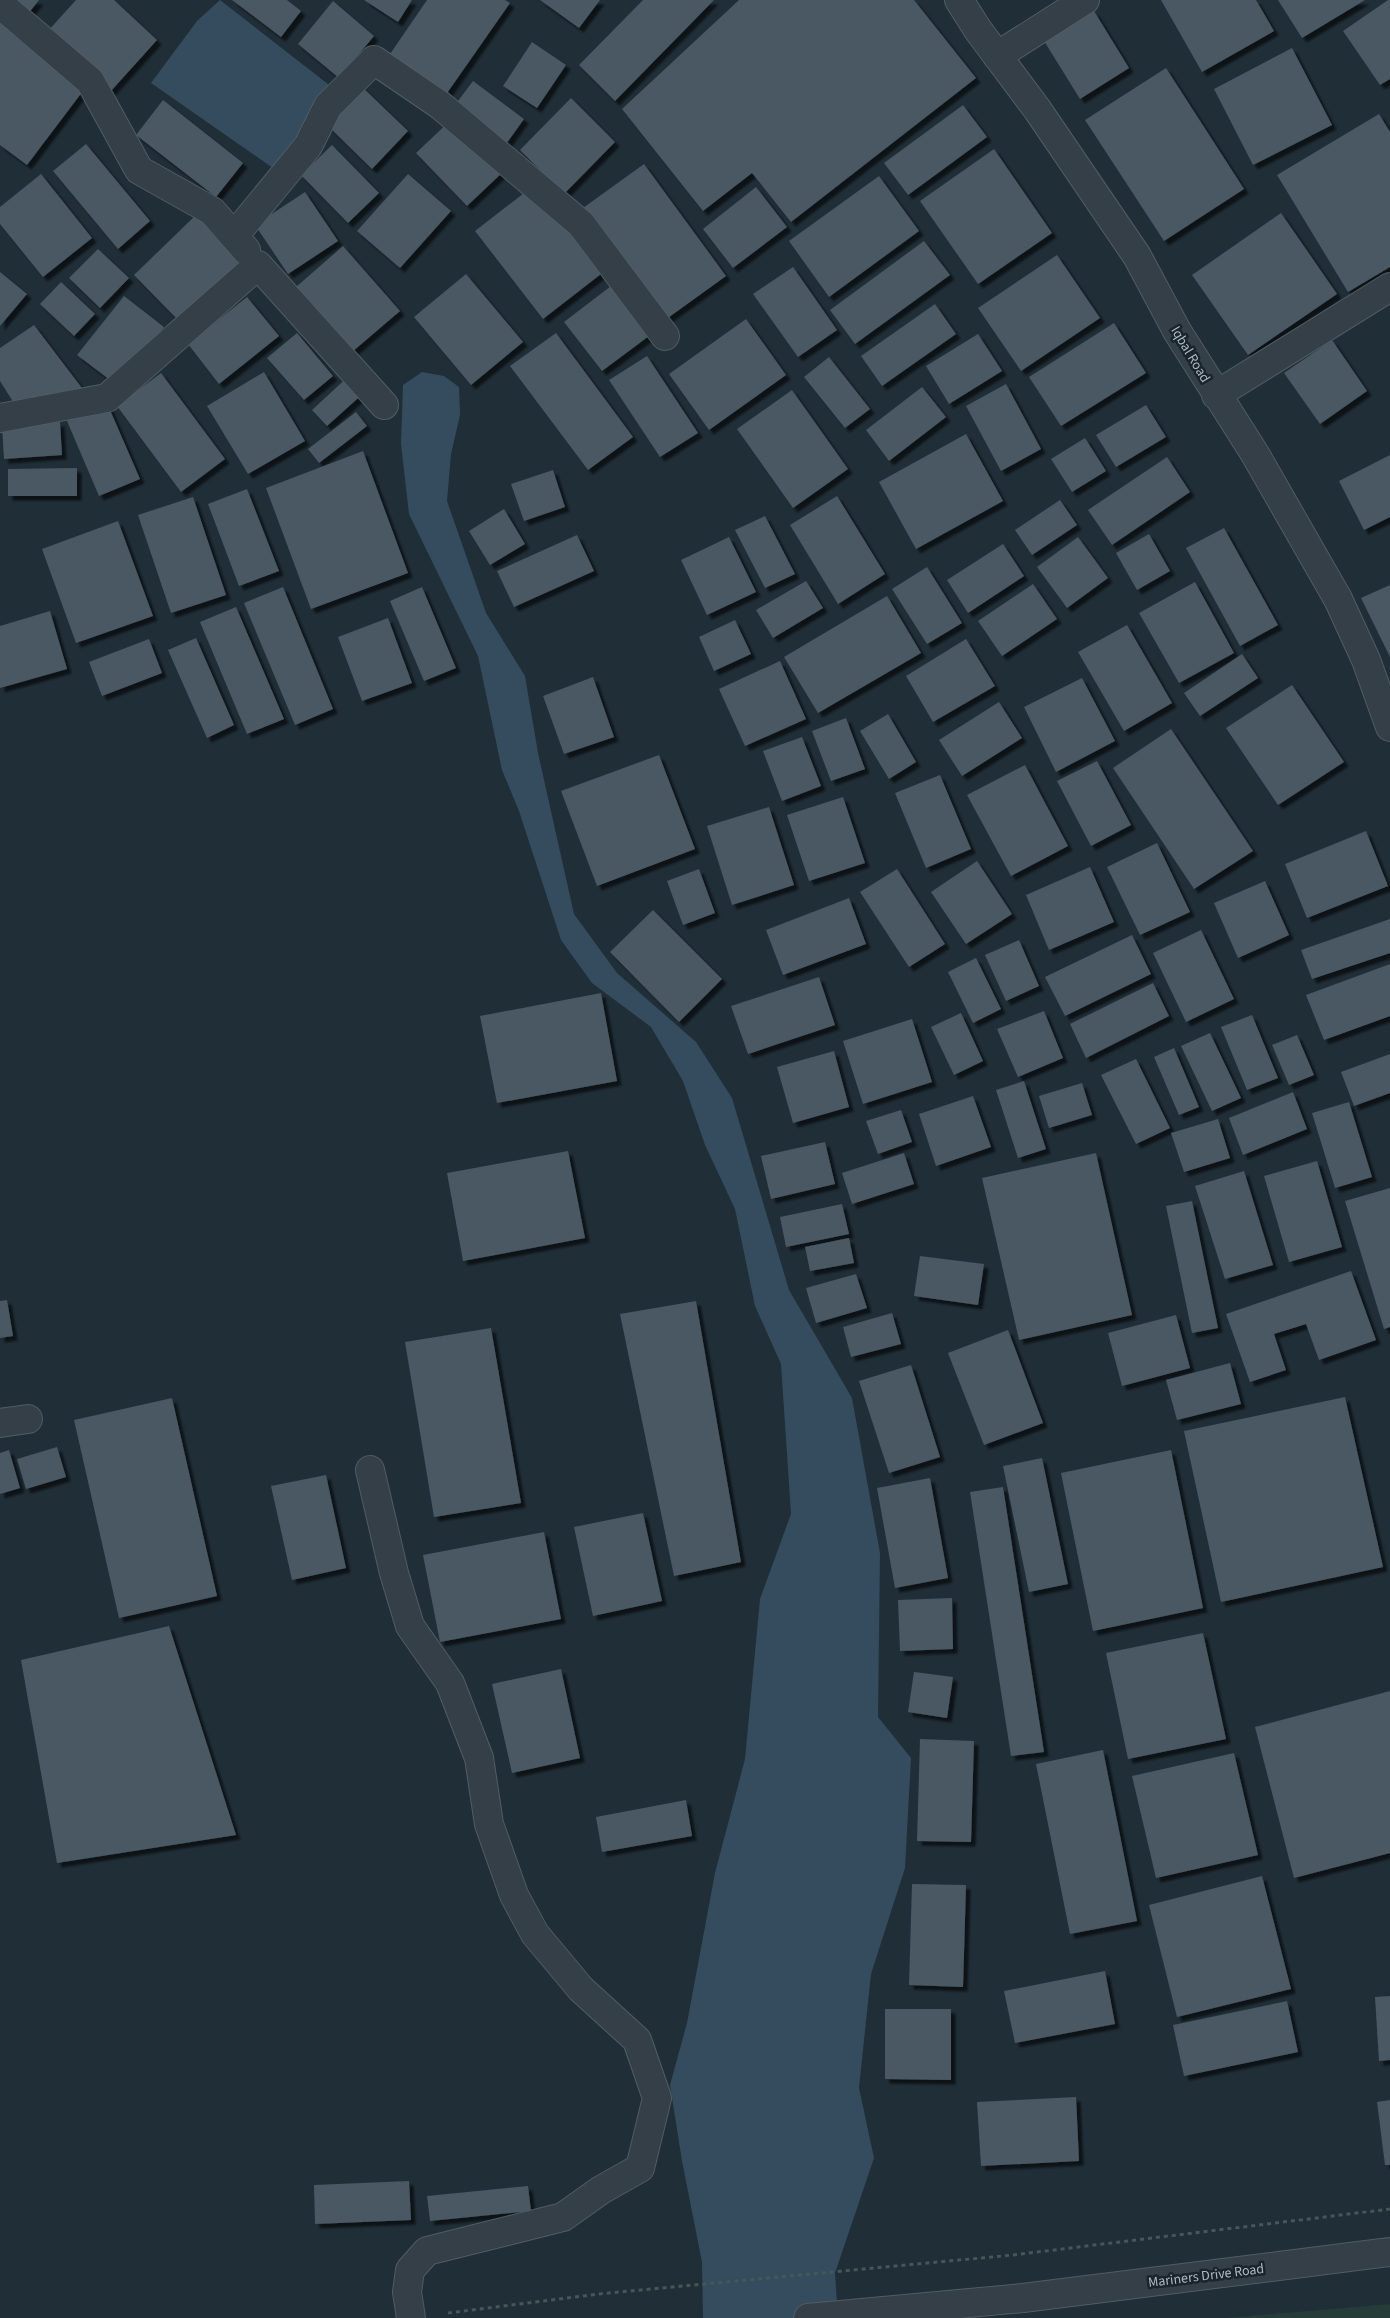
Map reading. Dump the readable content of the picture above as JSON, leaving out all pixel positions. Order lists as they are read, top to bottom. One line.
{"streets":{"street":["Iqbal Road","Mariners Drive Road"]}}
